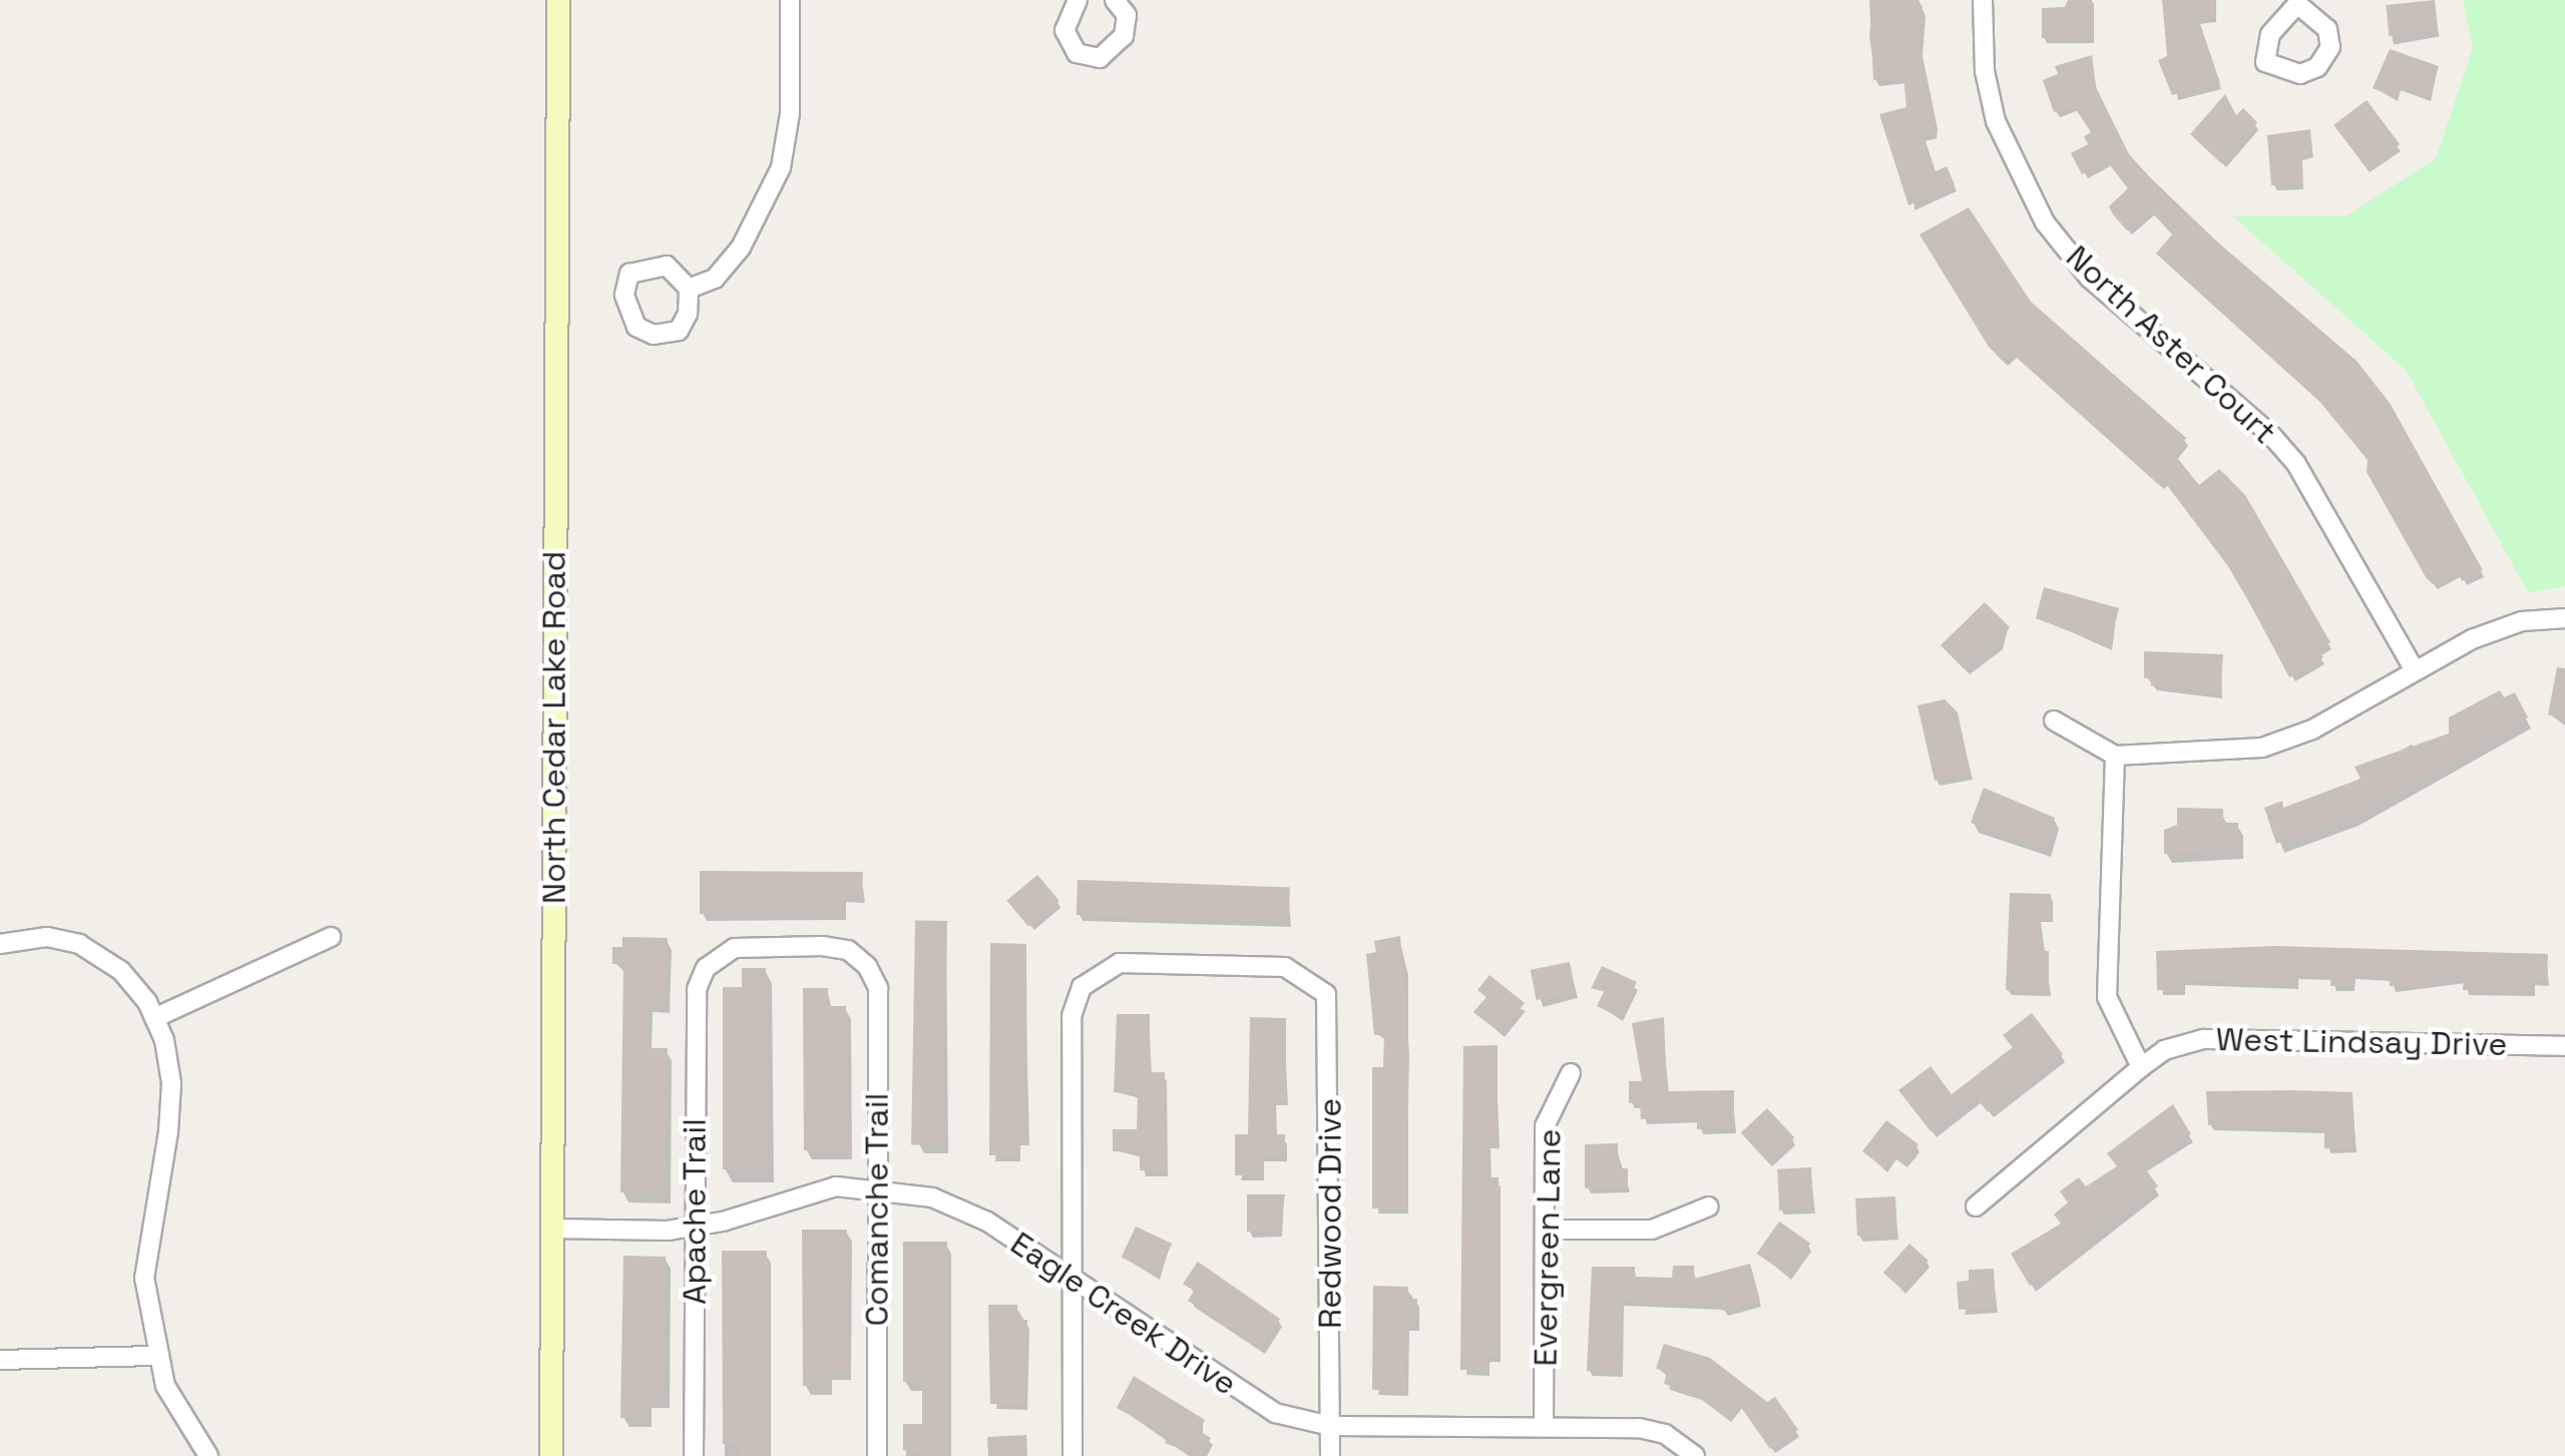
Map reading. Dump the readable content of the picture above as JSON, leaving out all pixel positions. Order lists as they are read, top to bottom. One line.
{"streets":{"main road":["North Cedar Lake Road"],"street":["North Aster Court","West Lindsay Drive","Comanche Trail","Apache Trail","Redwood Drive","Evergreen Lane","Eagle Creek Drive"]},"crossings":[["North Cedar Lake Road","Eagle Creek Drive"],["Comanche Trail","Apache Trail"],["Comanche Trail","Eagle Creek Drive"],["Apache Trail","Eagle Creek Drive"],["Redwood Drive","Eagle Creek Drive"],["Evergreen Lane","Eagle Creek Drive"]]}
